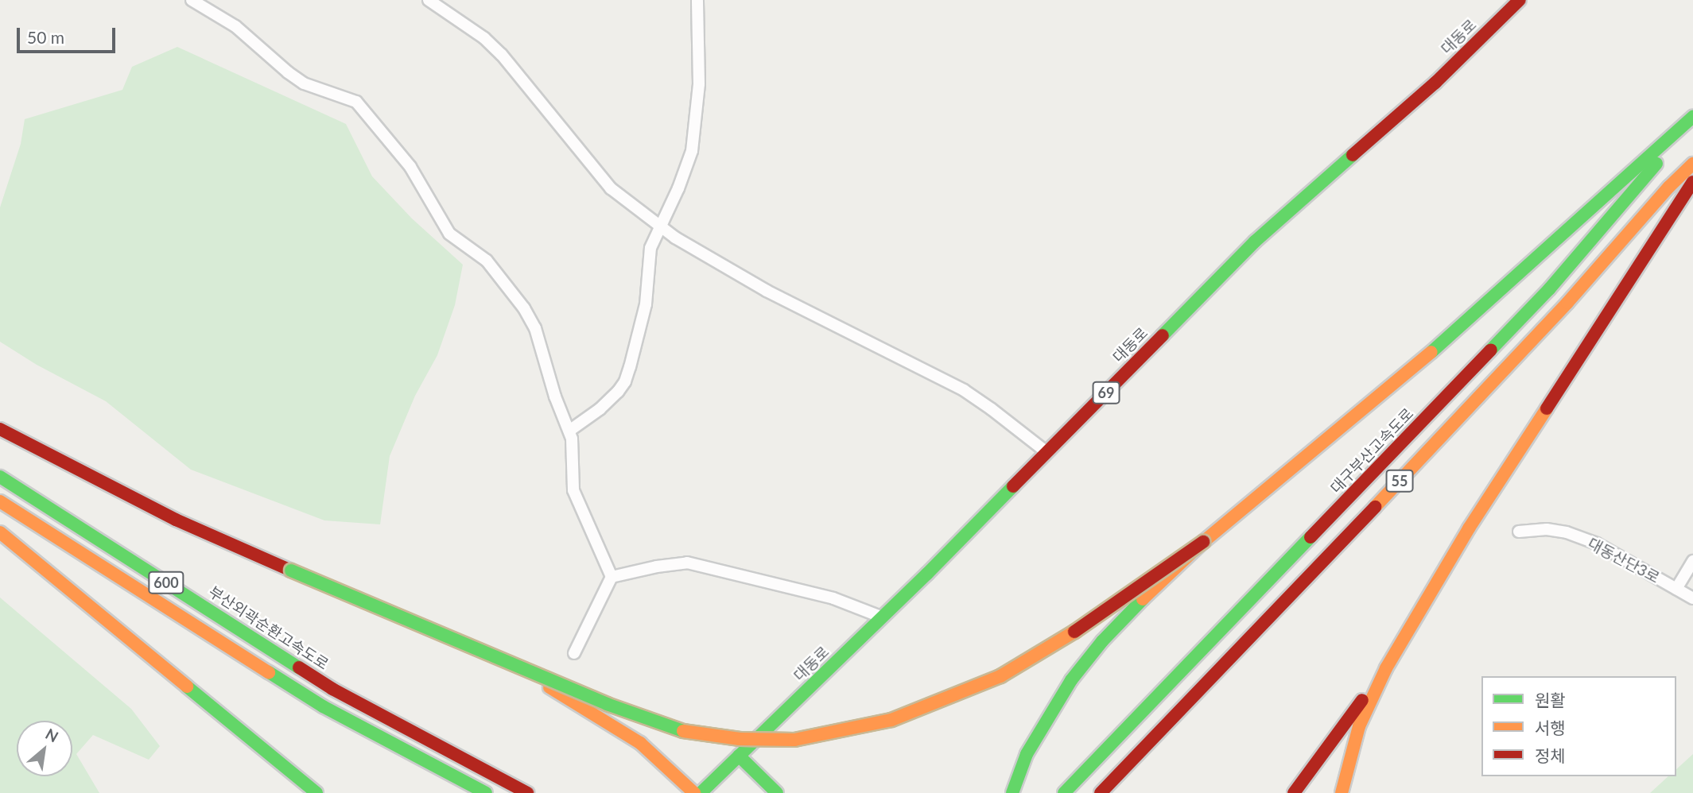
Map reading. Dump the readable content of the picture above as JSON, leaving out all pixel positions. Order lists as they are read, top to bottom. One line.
{"streets":{"main road":["대동로","69","대구부산고속도로","55","600","부산외곽순환고속도로"],"street":["대동산단3로"]},"legend":["원활","서행","정체"],"scale_bar":"50 m","north":"top right"}
